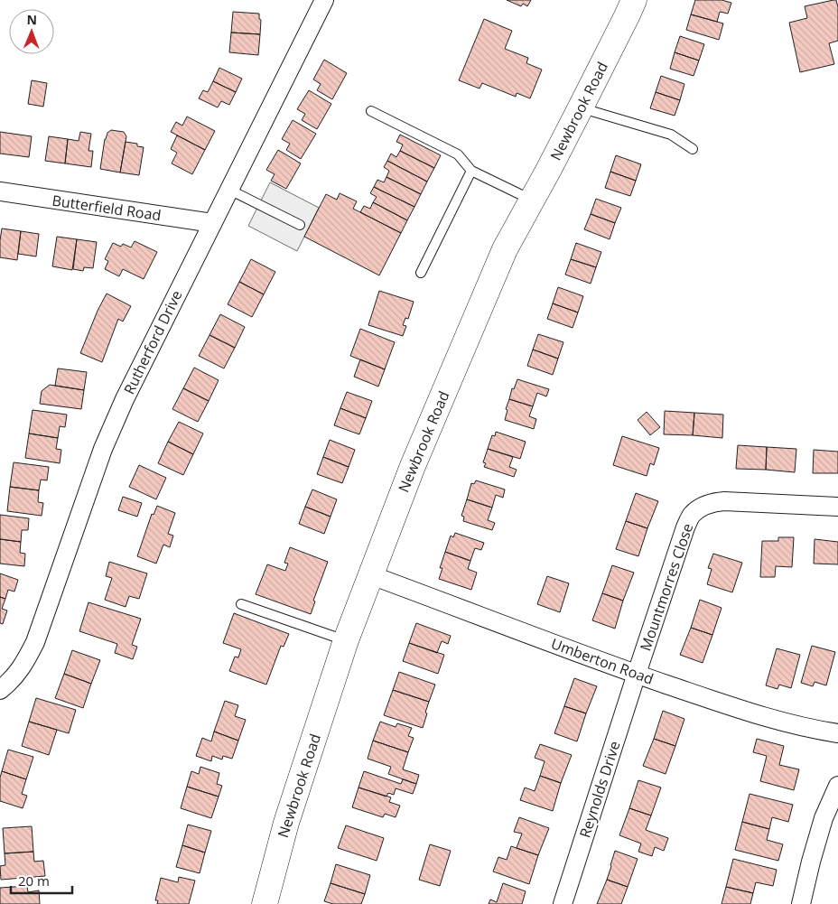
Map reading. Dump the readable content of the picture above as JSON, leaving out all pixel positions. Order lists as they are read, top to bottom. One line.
{"streets":{"highway":["Newbrook Road"],"street":["Butterfield Road","Rutherford Drive","Mountmorres Close","Umberton Road","Reynolds Drive"]},"crossings":[["Newbrook Road","Umberton Road"],["Butterfield Road","Rutherford Drive"],["Mountmorres Close","Umberton Road"],["Mountmorres Close","Reynolds Drive"],["Umberton Road","Reynolds Drive"]],"scale_bar":"20 m","north":"top"}
